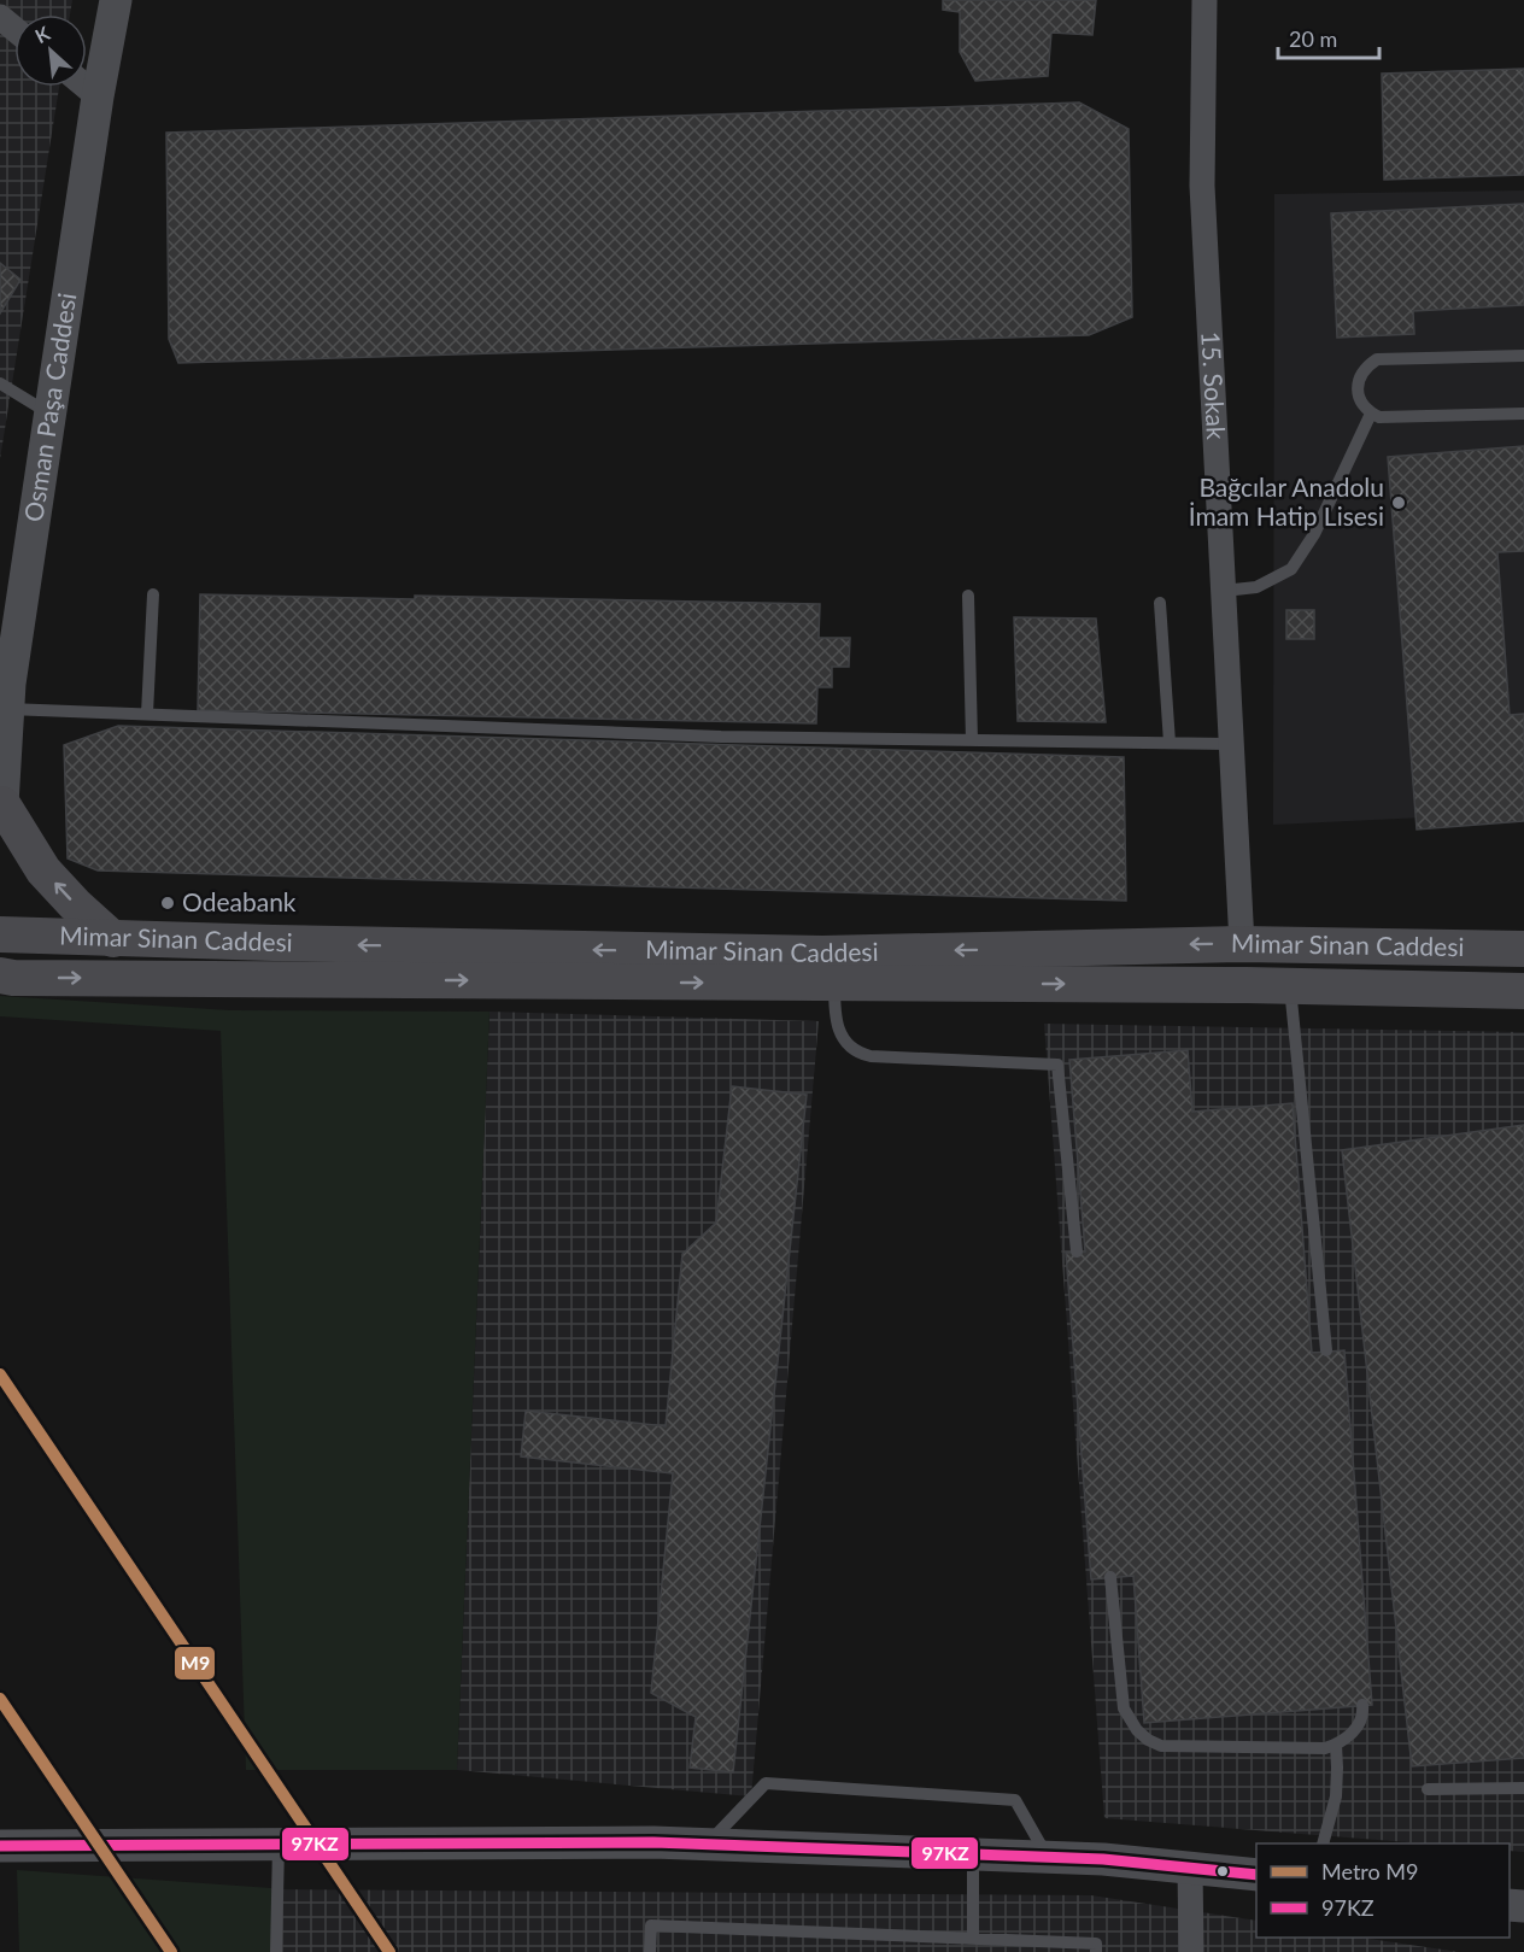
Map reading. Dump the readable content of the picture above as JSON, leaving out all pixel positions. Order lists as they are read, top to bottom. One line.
{"streets":{"main road":["Mimar Sinan Caddesi"],"street":["15. Sokak","Osman Paşa Caddesi"]},"crossings":[["15. Sokak","Mimar Sinan Caddesi"]],"places":["Bağcılar Anadolu İmam Hatip Lisesi","Odeabank"],"lines":["metro line M9","transit line 97KZ"],"legend":["Metro M9","97KZ"],"scale_bar":"20 m","north":"top left"}
